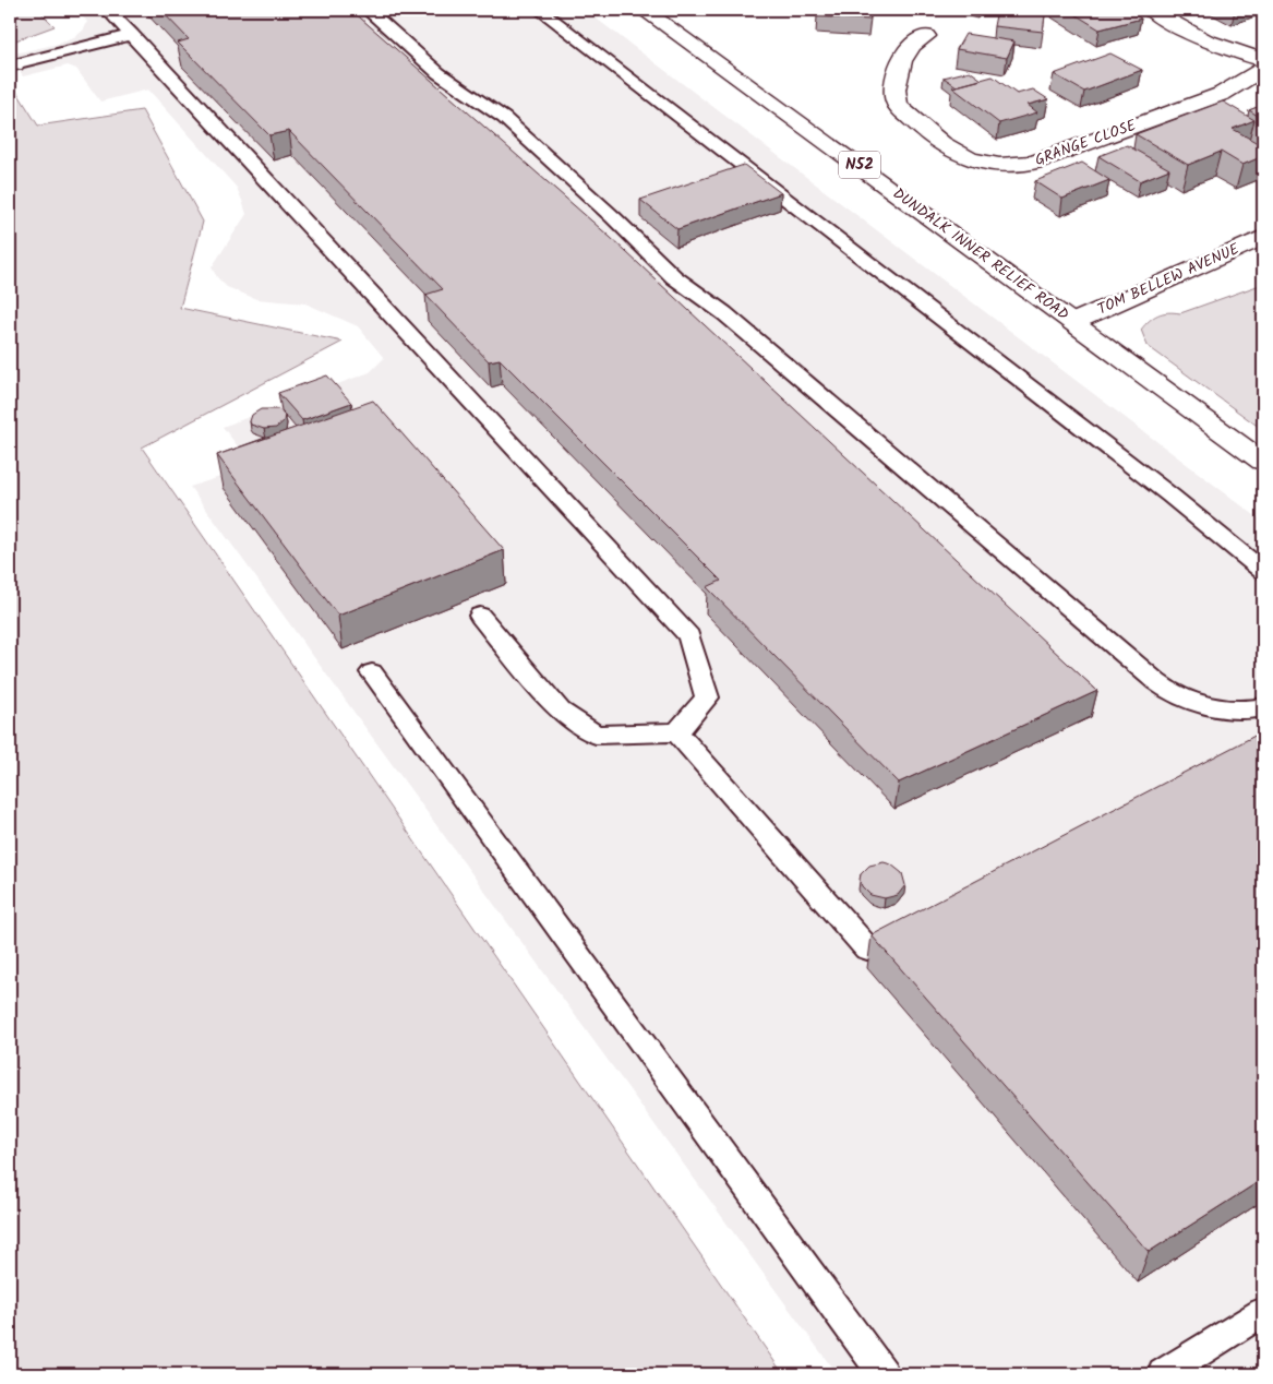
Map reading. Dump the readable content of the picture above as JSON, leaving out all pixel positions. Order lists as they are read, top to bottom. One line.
{"streets":{"street":["GRANGE CLOSE","N52","DUNDALK INNER RELIEF ROAD","TOM BELLEW AVENUE"]},"crossings":[["DUNDALK INNER RELIEF ROAD","TOM BELLEW AVENUE"]]}
